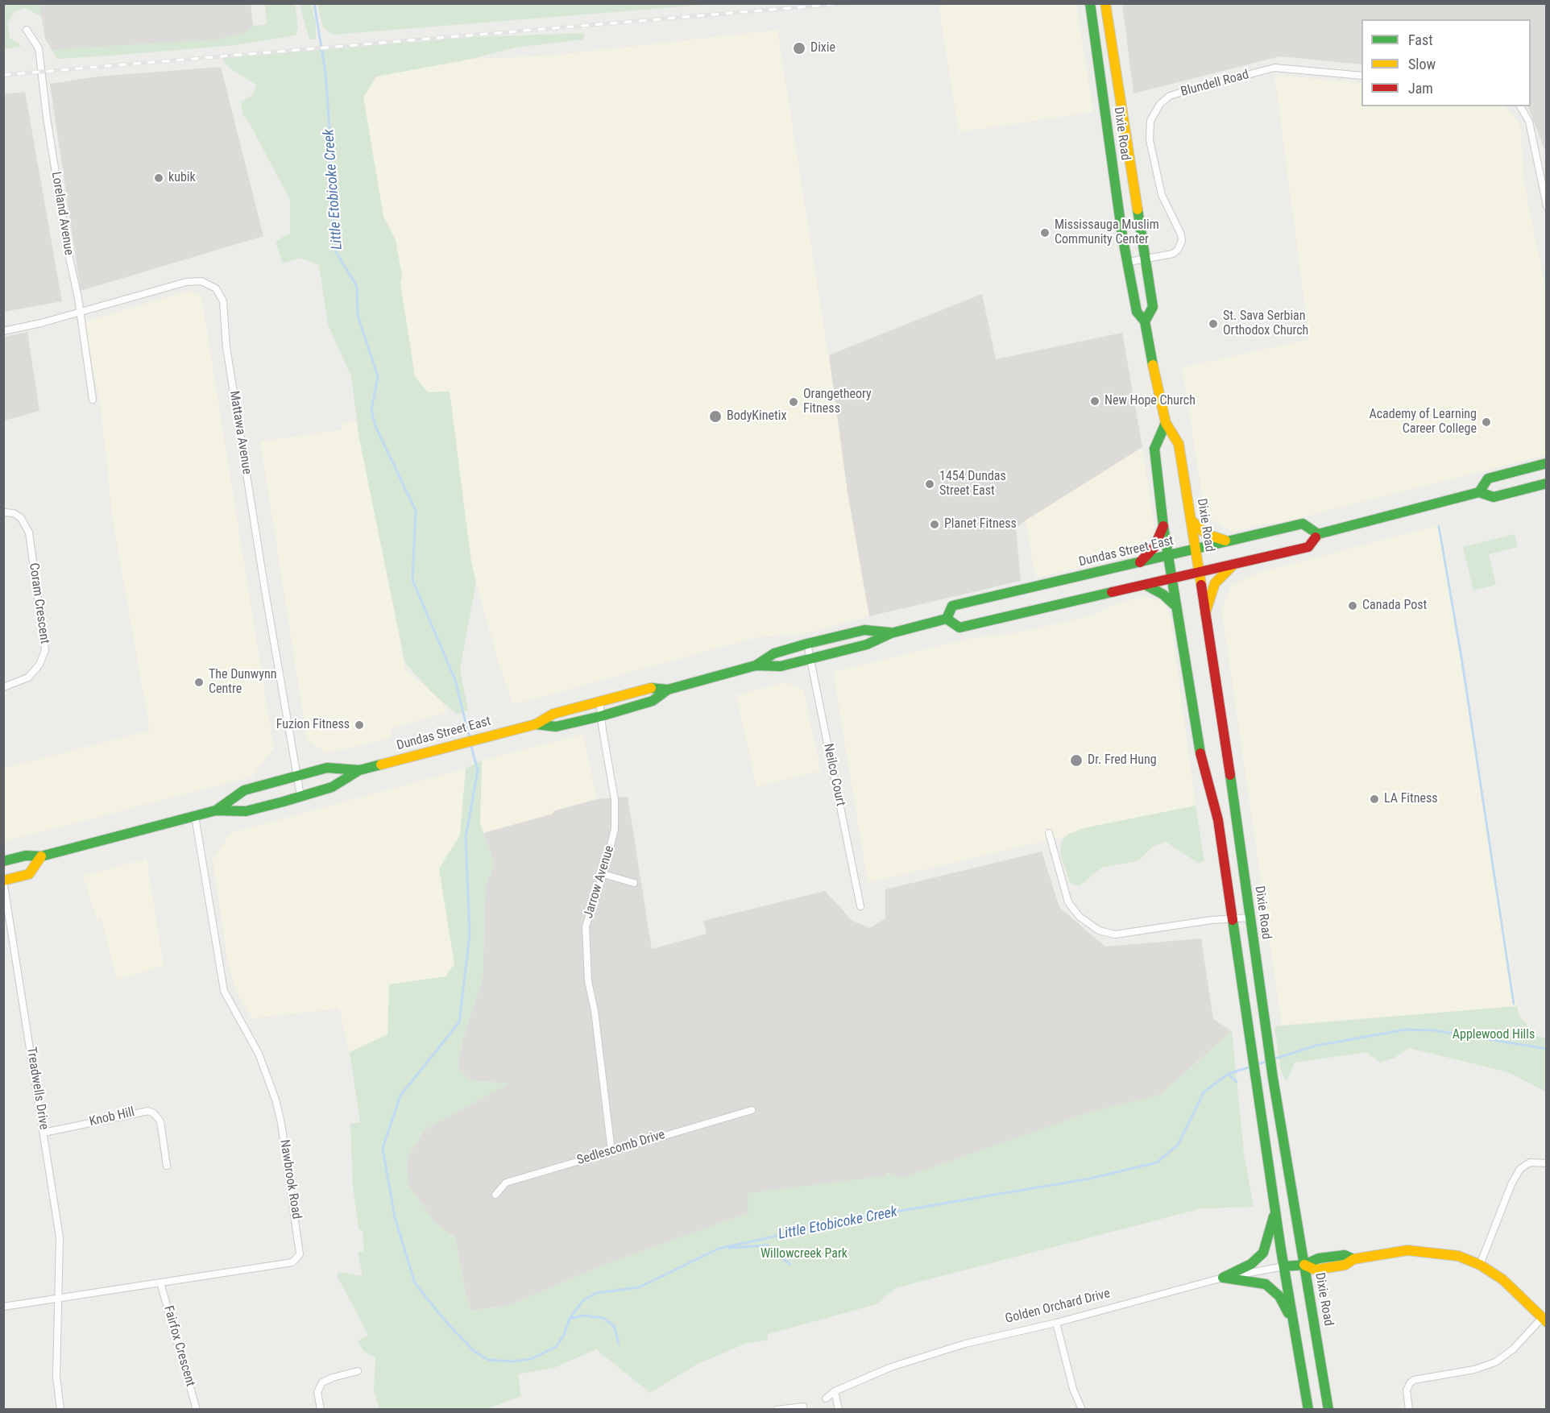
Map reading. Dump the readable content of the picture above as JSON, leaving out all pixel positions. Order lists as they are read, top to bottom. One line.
{"streets":{"main road":["Dixie Road","Dundas Street East","Golden Orchard Drive"],"street":["Blundell Road","Loreland Avenue","Mattawa Avenue","Coram Crescent","Neilco Court","Jarrow Avenue","Treadwells Drive","Knob Hill","Sedlescomb Drive","Nawbrook Road","Fairfox Crescent"]},"crossings":[["Blundell Road","Dixie Road"],["Dixie Road","Dundas Street East"],["Dixie Road","Golden Orchard Drive"],["Loreland Avenue","Mattawa Avenue"],["Mattawa Avenue","Dundas Street East"],["Dundas Street East","Neilco Court"],["Dundas Street East","Jarrow Avenue"],["Dundas Street East","Nawbrook Road"],["Jarrow Avenue","Sedlescomb Drive"],["Treadwells Drive","Knob Hill"],["Treadwells Drive","Nawbrook Road"],["Nawbrook Road","Fairfox Crescent"]],"water":["Little Etobicoke Creek"],"parks":["Applewood Hills","Willowcreek Park"],"places":["Dixie","kubik","Mississauga Muslim Community Center","St. Sava Serbian Orthodox Church","New Hope Church","Orangetheory Fitness","BodyKinetix","Academy of Learning Career College","1454 Dundas Street East","Planet Fitness","Canada Post","The Dunwynn Centre","Fuzion Fitness","Dr. Fred Hung","LA Fitness"],"legend":["Fast","Slow","Jam"]}
